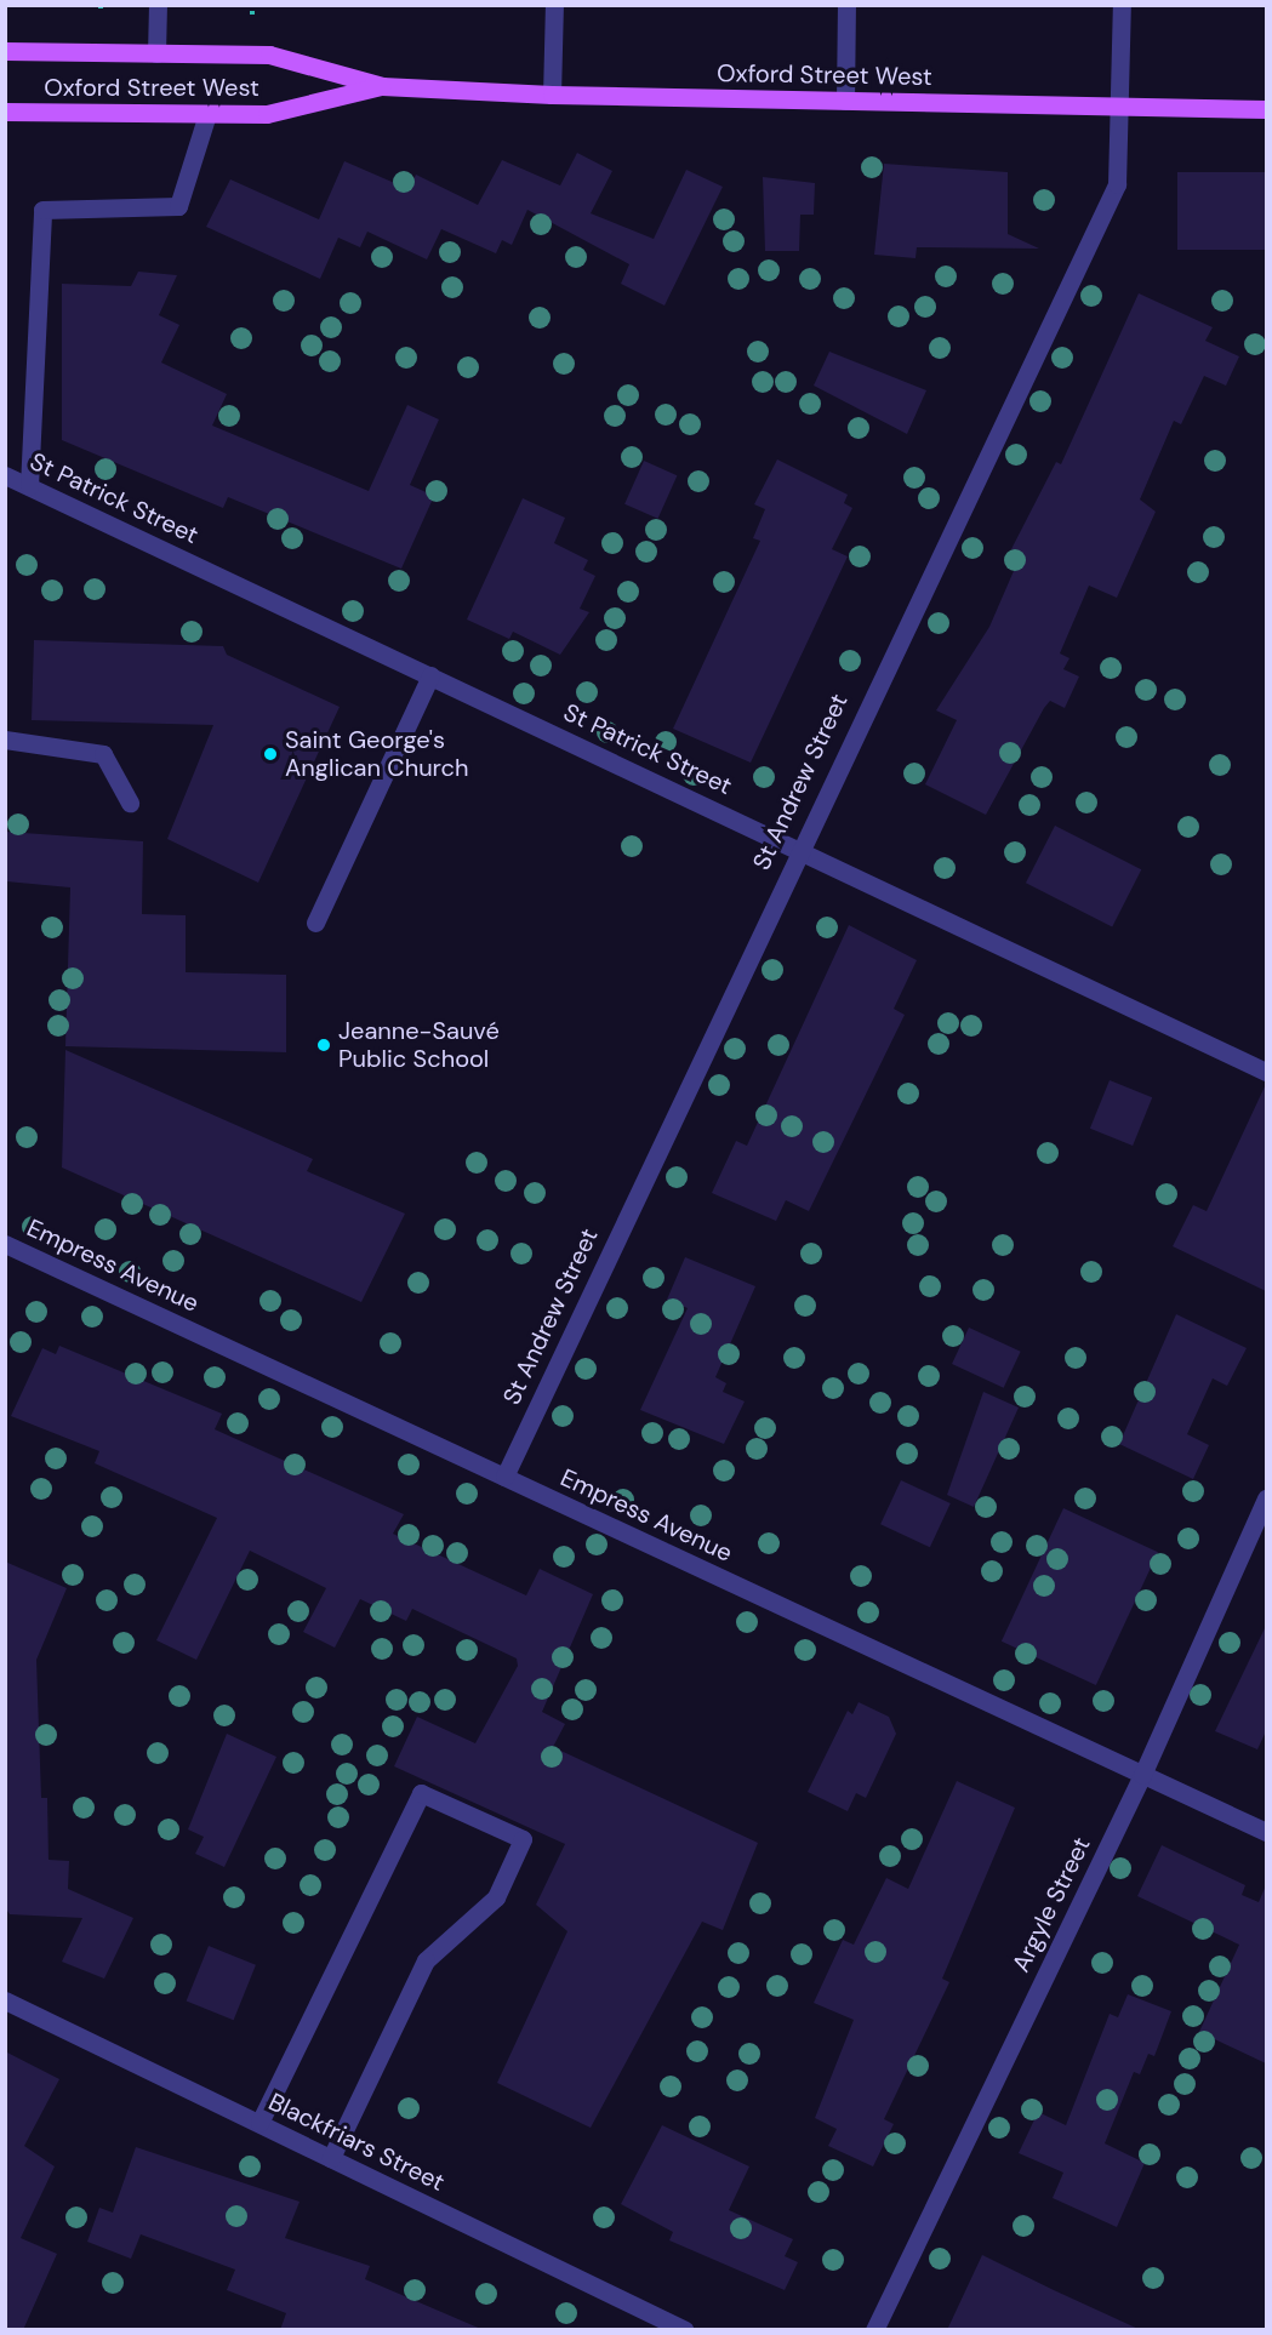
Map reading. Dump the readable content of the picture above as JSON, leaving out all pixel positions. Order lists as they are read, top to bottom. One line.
{"streets":{"main road":["Oxford Street West"],"street":["St Patrick Street","St Andrew Street","Empress Avenue","Argyle Street","Blackfriars Street"]},"crossings":[["Oxford Street West","St Andrew Street"],["St Patrick Street","St Andrew Street"],["St Andrew Street","Empress Avenue"],["Empress Avenue","Argyle Street"]],"places":["Saint George's Anglican Church","Jeanne-Sauvé Public School"]}
